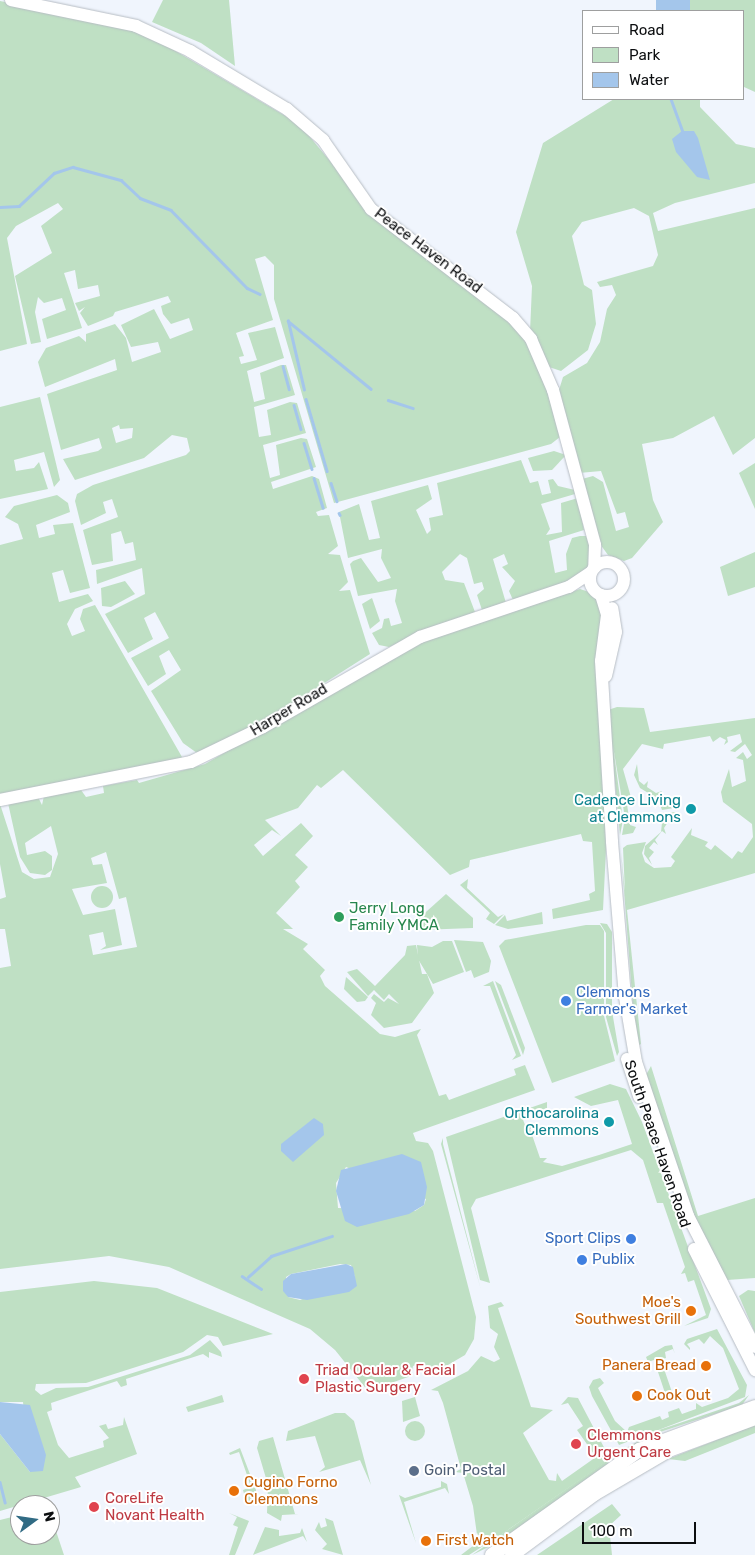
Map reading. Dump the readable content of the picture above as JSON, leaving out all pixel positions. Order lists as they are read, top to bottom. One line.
{"streets":{"main road":["Peace Haven Road","Harper Road","South Peace Haven Road"]},"crossings":[["Peace Haven Road","Harper Road"]],"places":["Cadence Living at Clemmons","Jerry Long Family YMCA","Clemmons Farmer's Market","Orthocarolina Clemmons","Sport Clips","Publix","Moe's Southwest Grill","Panera Bread","Triad Ocular & Facial Plastic Surgery","Cook Out","Clemmons Urgent Care","Goin' Postal","Cugino Forno Clemmons","CoreLife Novant Health","First Watch"],"legend":["Road","Park","Water"],"scale_bar":"100 m","north":"right"}
